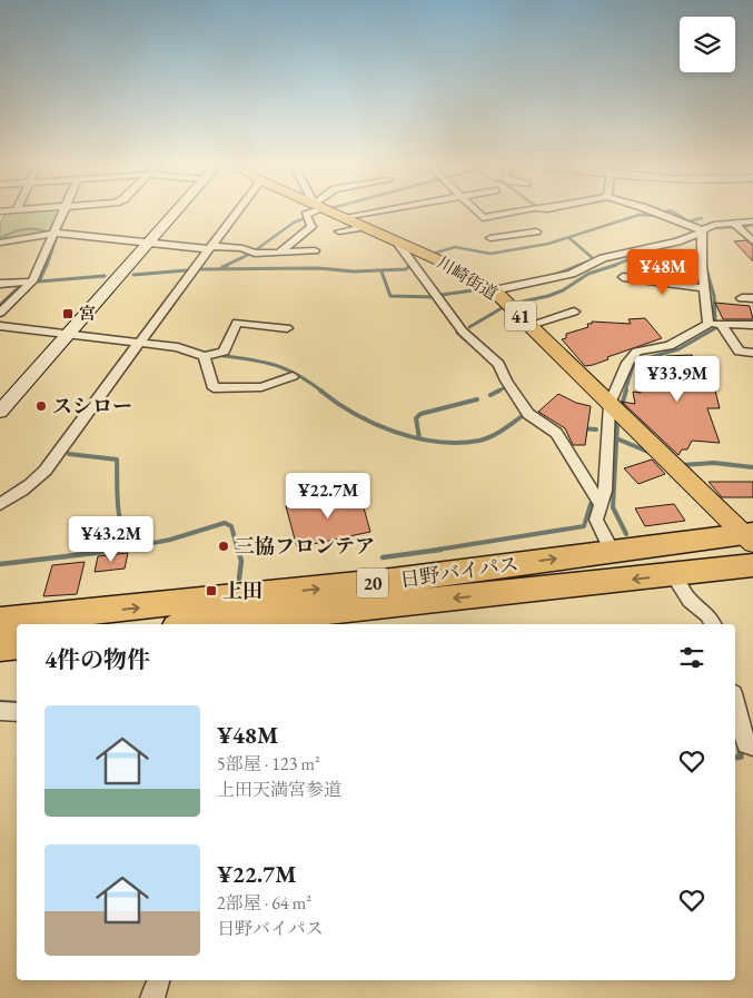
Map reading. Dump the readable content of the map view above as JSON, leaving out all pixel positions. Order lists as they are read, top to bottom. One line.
{"streets":{"highway":["日野バイパス","20"],"main road":["川崎街道","41"]},"crossings":[["川崎街道","日野バイパス"]],"places":{"transit":["宮","上田"],"other":["スシロー","三協フロンテア"]},"page":{"price":["¥48M","¥33.9M","¥22.7M","¥43.2M"],"heading":"4件の物件","list":[{"name":"¥48M","note":"5部屋 · 123 m² · 上田天満宮参道"},{"name":"¥22.7M","note":"2部屋 · 64 m² · 日野バイパス"}]}}
